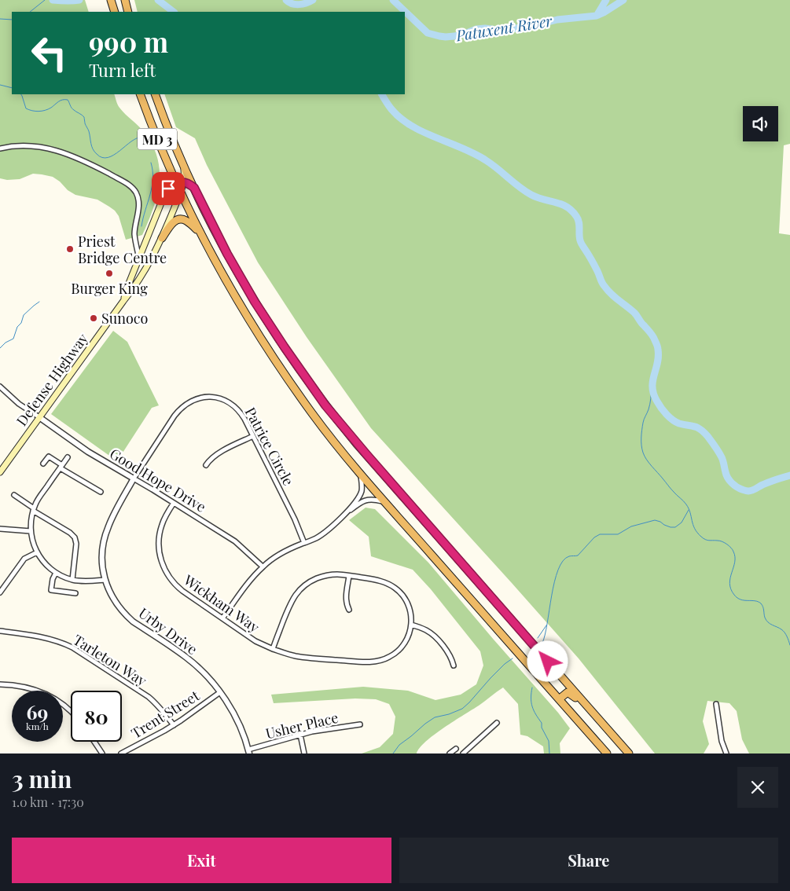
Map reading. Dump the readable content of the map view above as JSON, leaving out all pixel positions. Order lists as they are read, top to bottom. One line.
{"streets":{"highway":["MD 3"],"main road":["Defense Highway"],"street":["Patrice Circle","Good Hope Drive","Wickham Way","Urby Drive","Tarleton Way","Trent Street","Usher Place"]},"crossings":[["MD 3","Defense Highway"],["Defense Highway","Good Hope Drive"],["Patrice Circle","Good Hope Drive"],["Patrice Circle","Urby Drive"],["Good Hope Drive","Wickham Way"],["Good Hope Drive","Urby Drive"],["Urby Drive","Trent Street"],["Urby Drive","Usher Place"],["Tarleton Way","Trent Street"]],"water":["Patuxent River"],"places":["Priest Bridge Centre","Burger King","Sunoco"],"page":{"turn":["990 m","Turn left"],"speed":"69 km/h","limit":"80","heading":["3 min","1.0 km · 17:30"],"buttons":["Exit","Share"]}}
